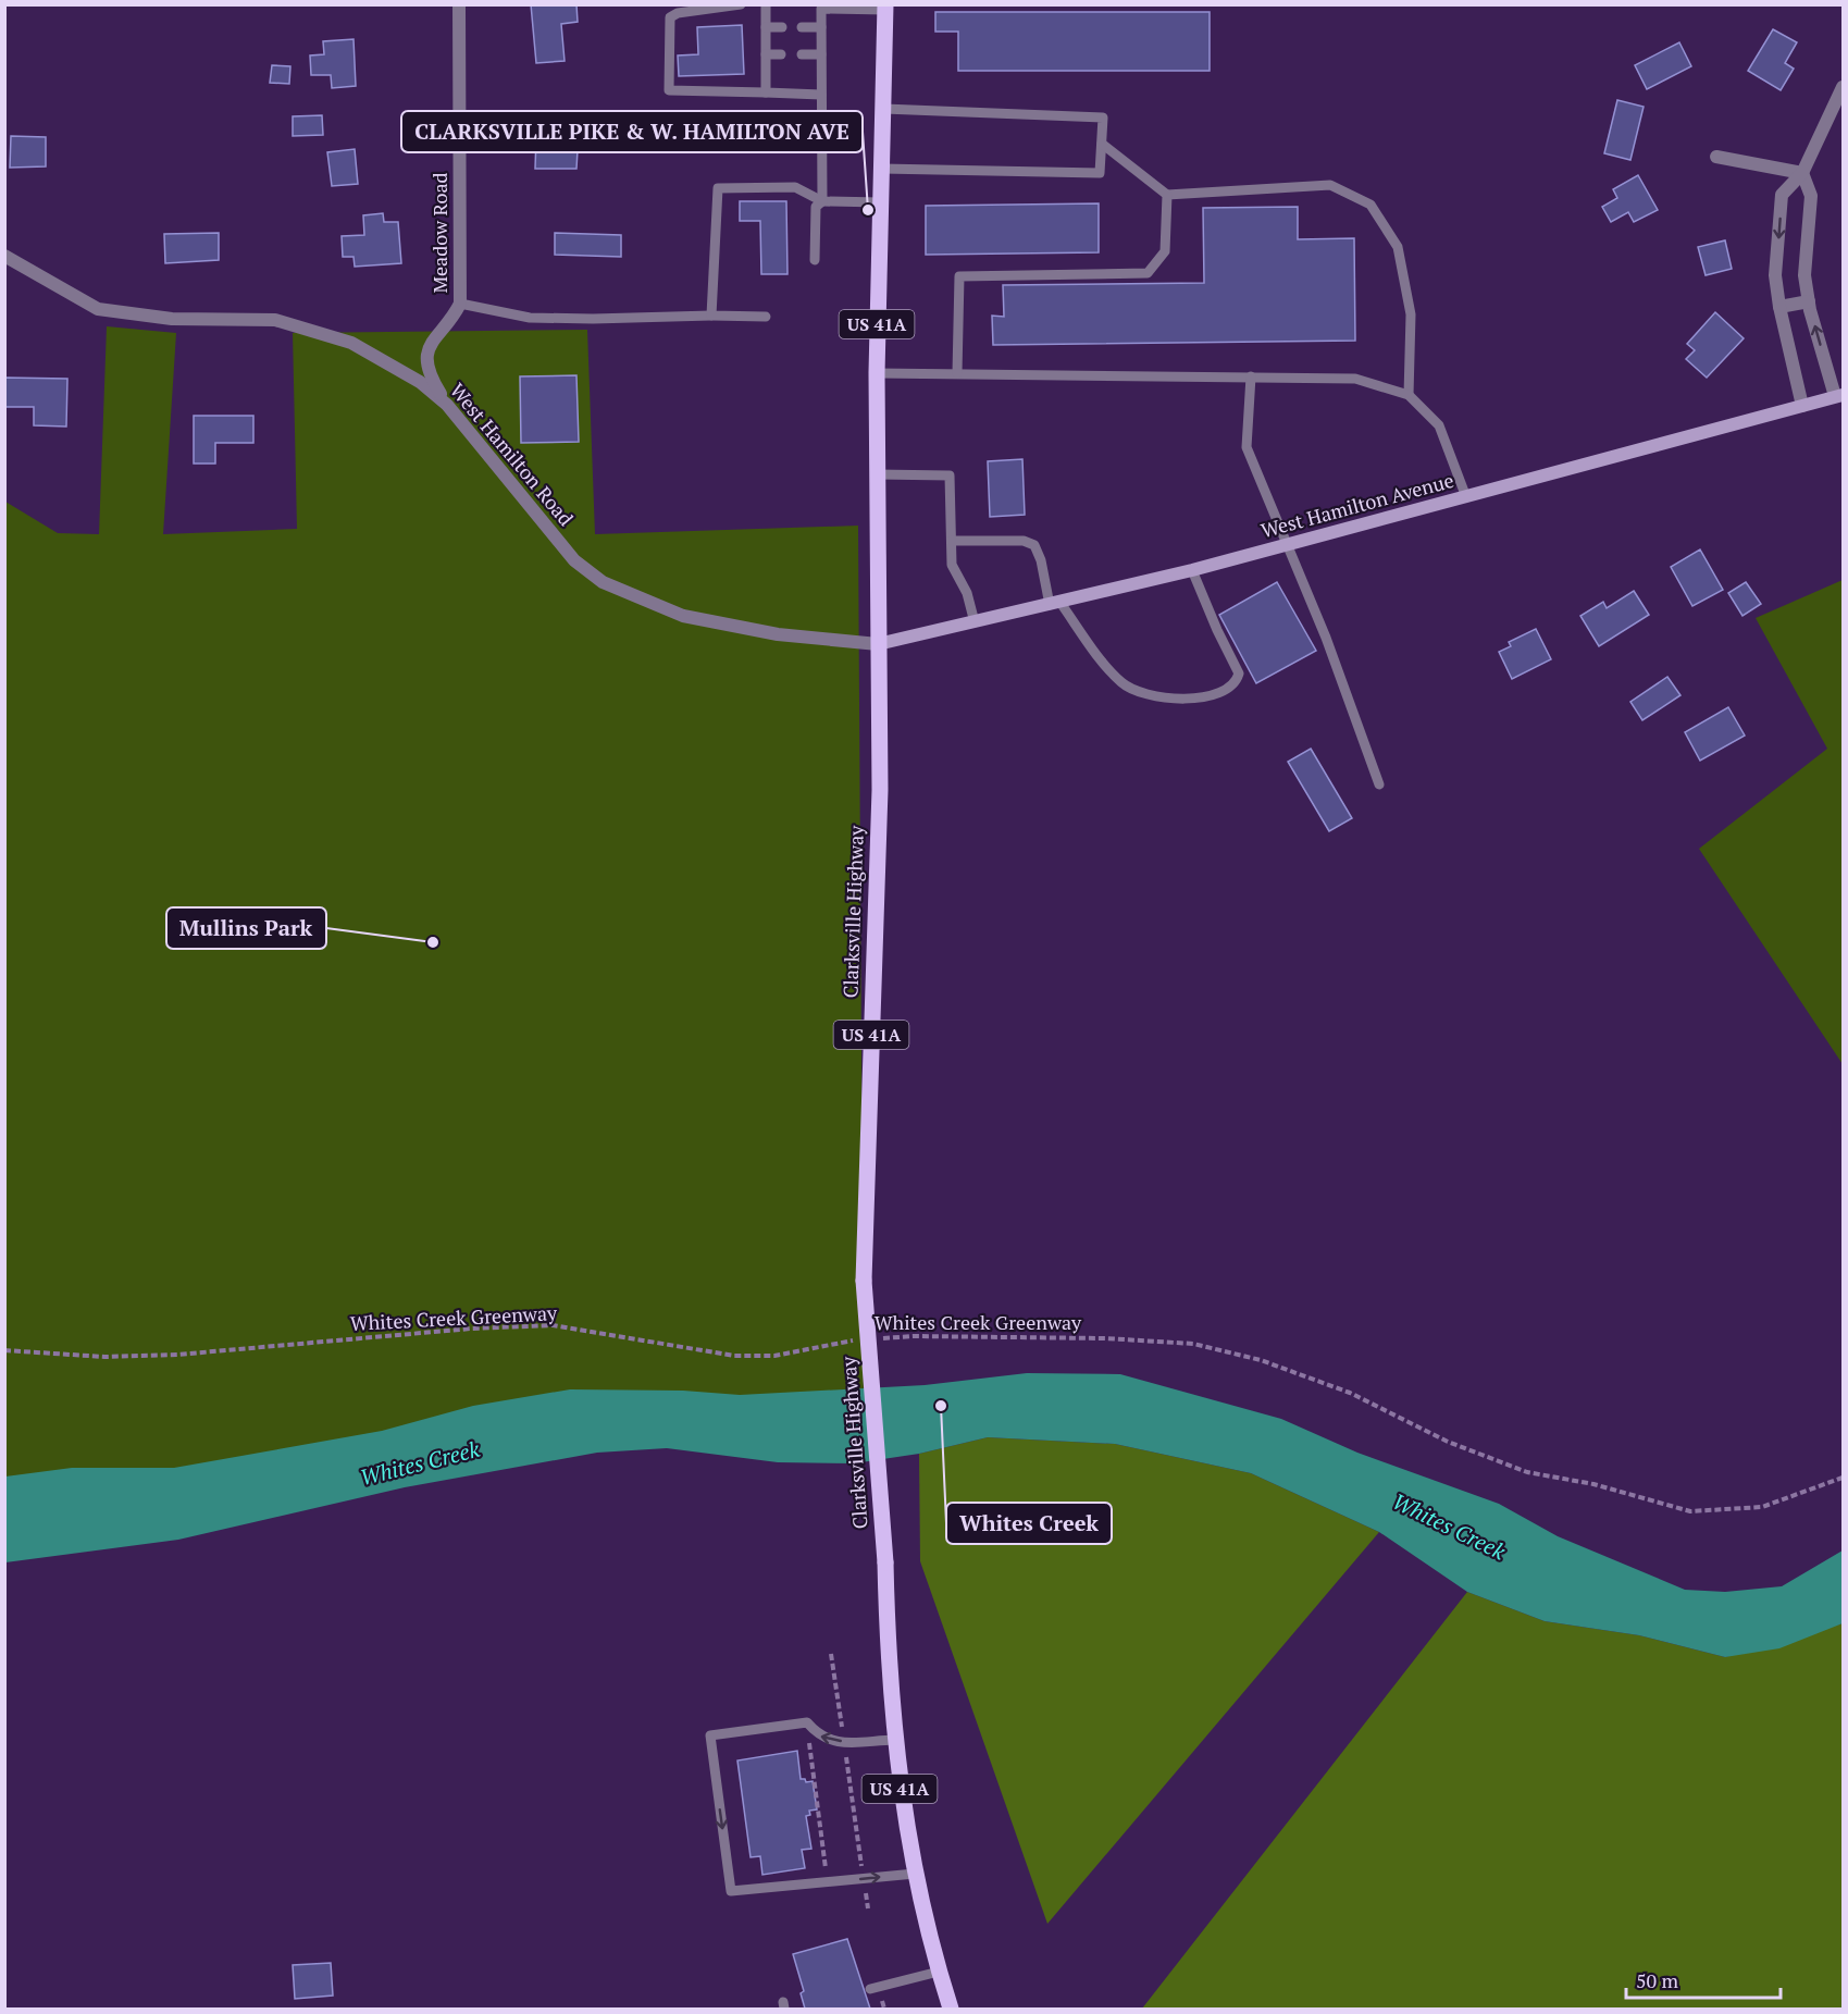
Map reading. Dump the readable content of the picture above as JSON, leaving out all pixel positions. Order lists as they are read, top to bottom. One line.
{"streets":{"main road":["US 41A","Clarksville Highway"],"street":["Meadow Road","West Hamilton Road","West Hamilton Avenue"],"path":["Whites Creek Greenway"]},"crossings":[["Meadow Road","West Hamilton Road"],["West Hamilton Road","West Hamilton Avenue"],["West Hamilton Road","Clarksville Highway"],["West Hamilton Avenue","Clarksville Highway"]],"water":["Whites Creek"],"places":["CLARKSVILLE PIKE & W. HAMILTON AVE","Mullins Park","Whites Creek"],"scale_bar":"50 m"}
